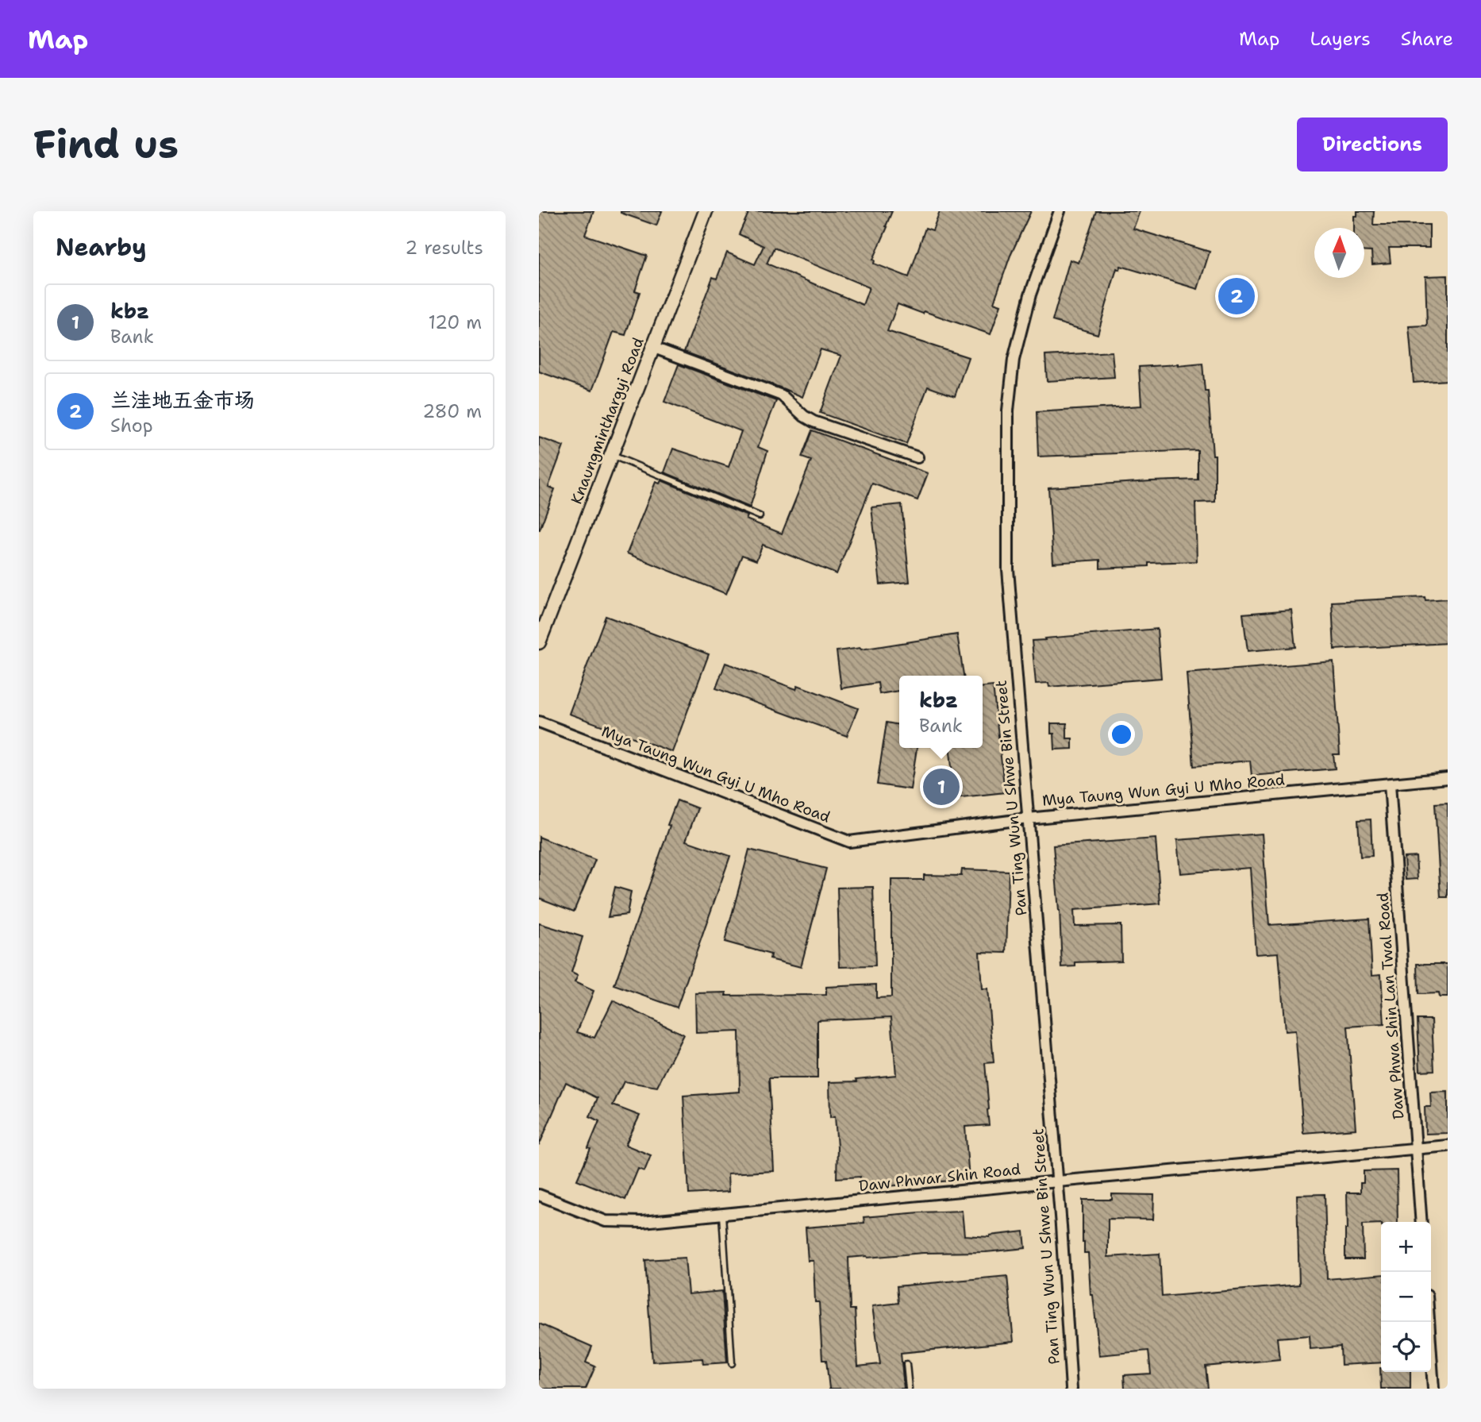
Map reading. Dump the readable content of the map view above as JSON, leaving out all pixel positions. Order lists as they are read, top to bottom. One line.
{"streets":{"street":["Knaungminthargyi Road","Mya Taung Wun Gyi U Mho Road","Pan Ting Wun U Shwe Bin Street","Daw Phwa Shin Lan Twal Road","Daw Phwar Shin Road"]},"crossings":[["Mya Taung Wun Gyi U Mho Road","Pan Ting Wun U Shwe Bin Street"],["Mya Taung Wun Gyi U Mho Road","Daw Phwa Shin Lan Twal Road"],["Pan Ting Wun U Shwe Bin Street","Daw Phwar Shin Road"],["Daw Phwa Shin Lan Twal Road","Daw Phwar Shin Road"]],"north":"top","page":{"header":"Map","nav":["Map","Layers","Share"],"buttons":"Directions","title":"Find us","heading":["Nearby","2 results"],"pins":["2","1"],"list":[{"mark":"1","name":"kbz","note":"Bank","value":"120 m"},{"mark":"2","name":"兰洼地五金市场","note":"Shop","value":"280 m"}],"popup":["kbz","Bank"],"map_buttons":["+","−"]}}
